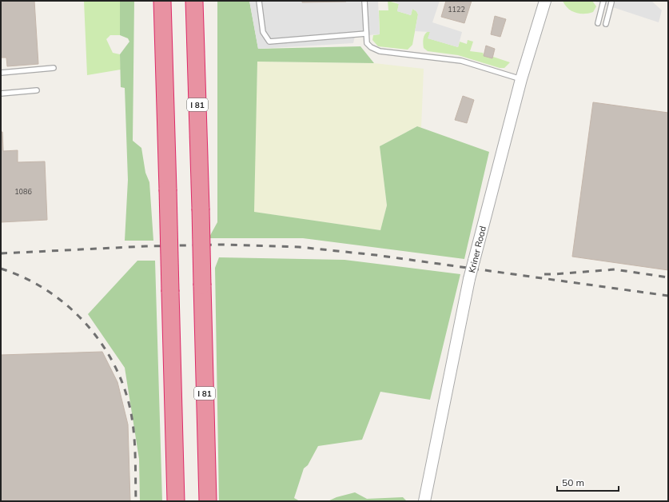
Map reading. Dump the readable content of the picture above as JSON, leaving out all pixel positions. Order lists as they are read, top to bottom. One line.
{"streets":{"highway":["I 81"],"street":["Kriner Road"]},"house_numbers":["1122","1086"],"scale_bar":"50 m"}
